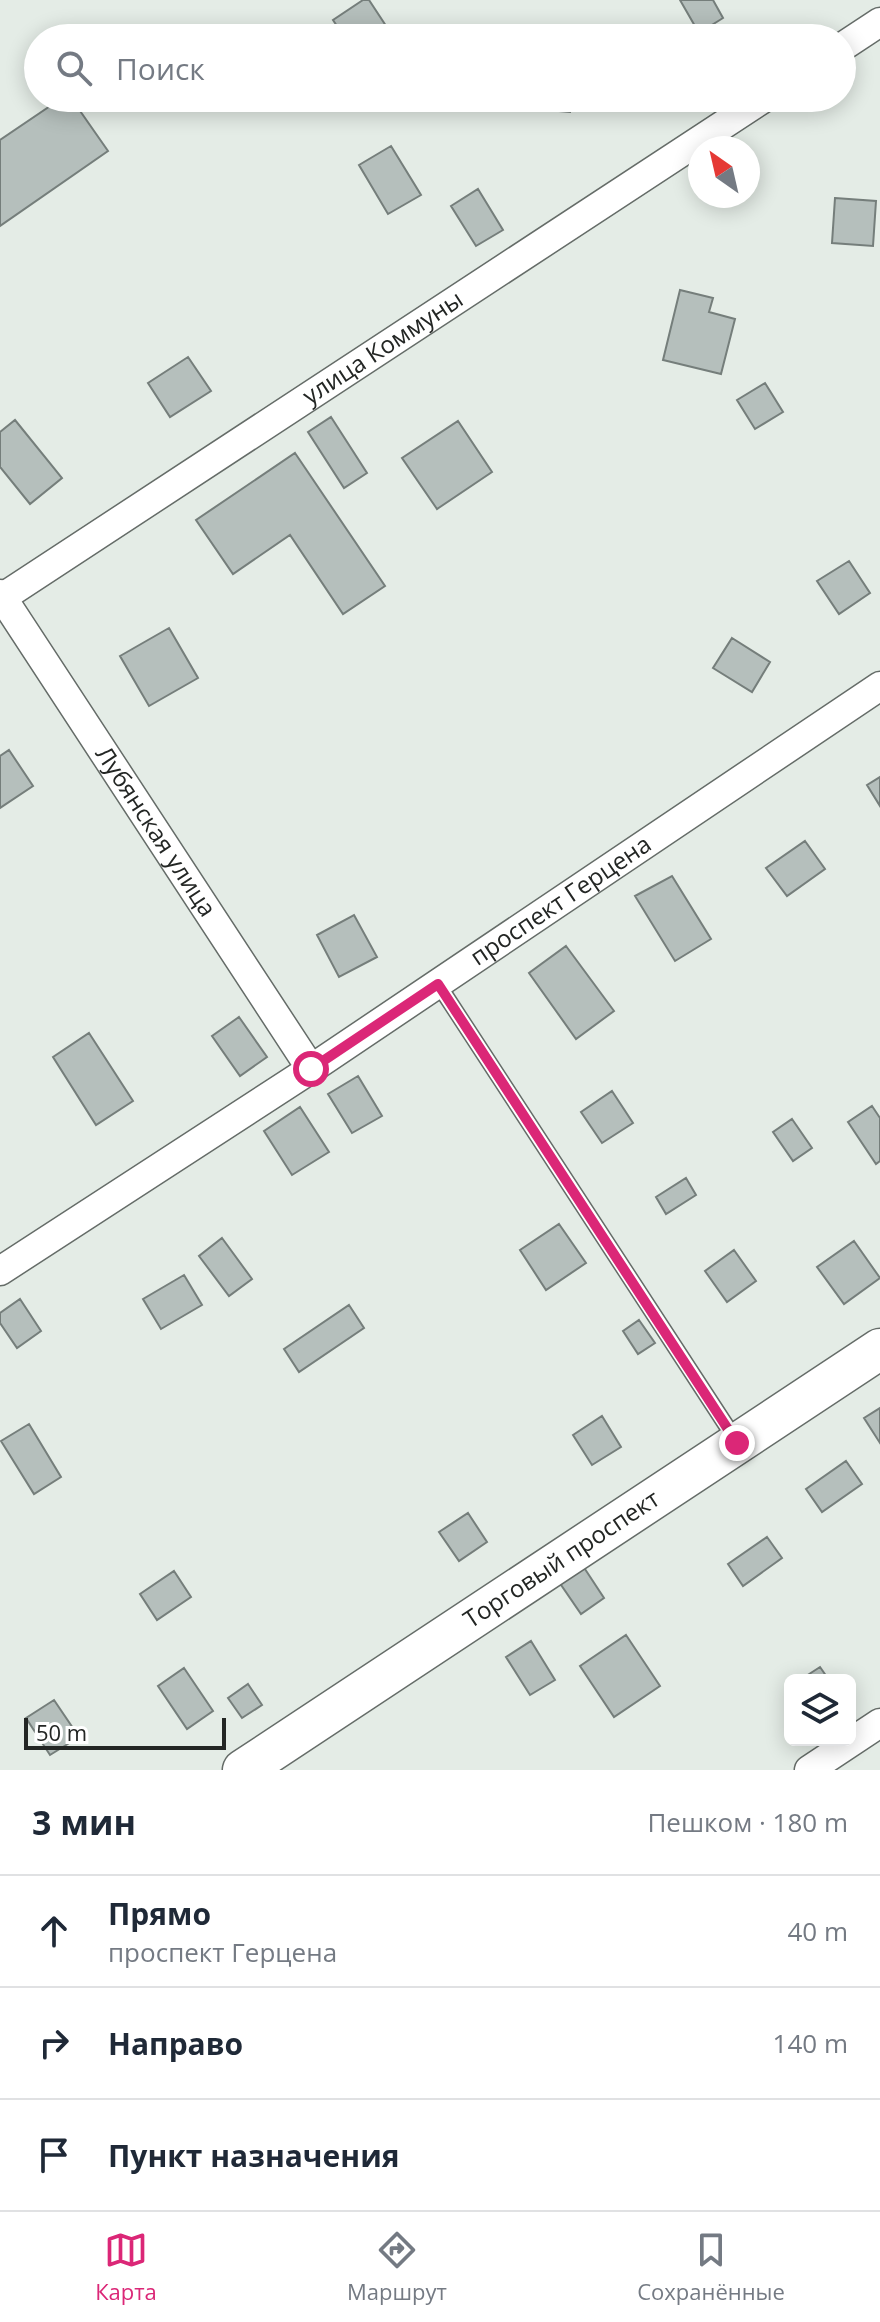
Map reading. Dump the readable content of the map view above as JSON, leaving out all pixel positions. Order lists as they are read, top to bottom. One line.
{"streets":{"street":["улица Коммуны","Лубянская улица","проспект Герцена","Торговый проспект"]},"crossings":[["улица Коммуны","Лубянская улица"],["Лубянская улица","проспект Герцена"]],"scale_bar":"50 m","north":"top left","page":{"search":"Поиск","scale":"50 m","heading":["3 мин","Пешком · 180 m"],"list":[["Прямо","проспект Герцена","40 m"],["Направо","140 m"],"Пункт назначения"],"nav":["Карта","Маршрут","Сохранённые"]}}
